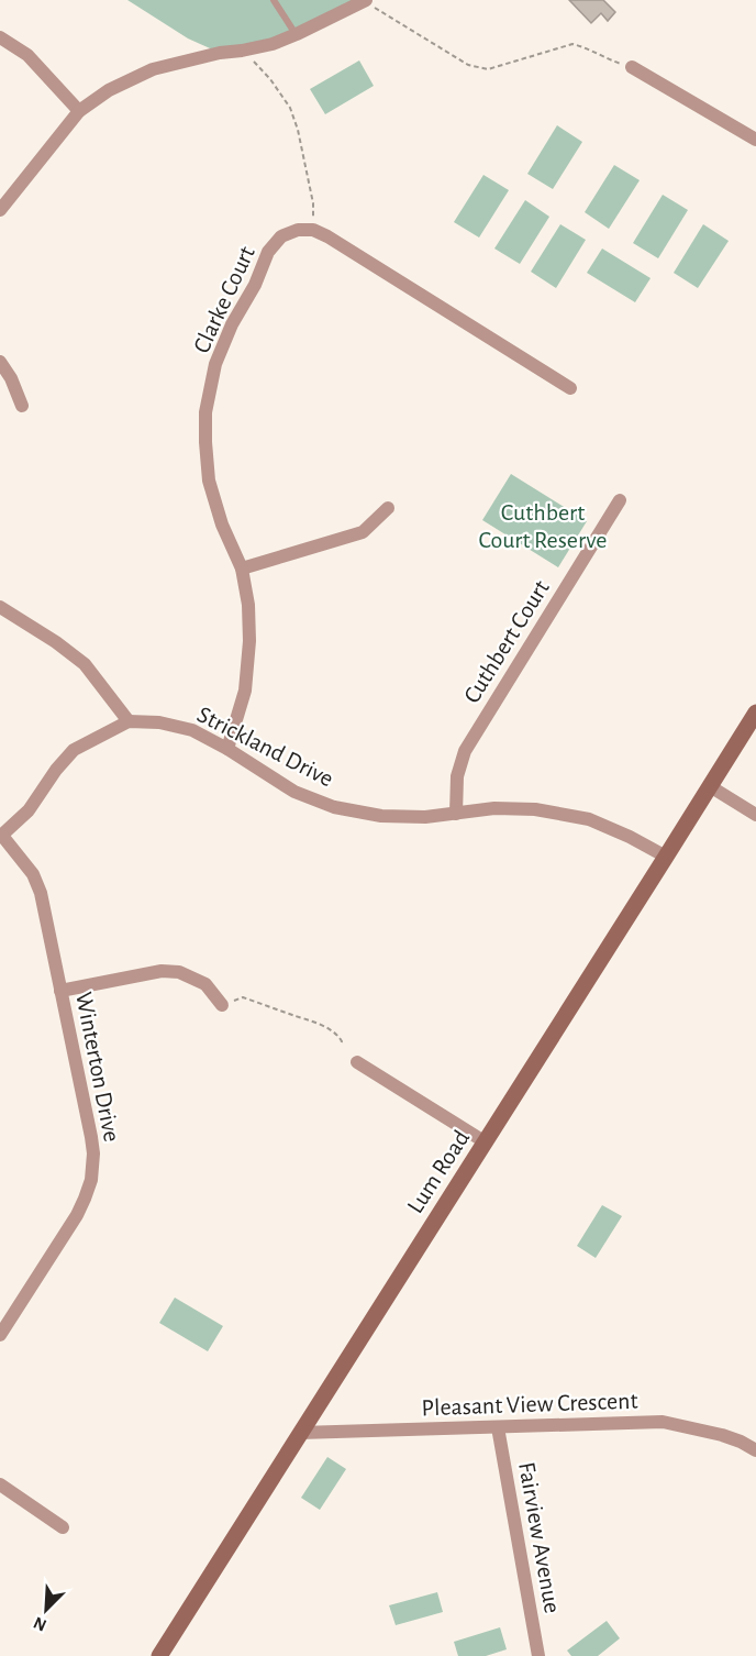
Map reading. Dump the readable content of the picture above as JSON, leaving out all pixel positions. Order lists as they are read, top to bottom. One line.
{"streets":{"street":["Clarke Court","Cuthbert Court","Strickland Drive","Winterton Drive","Lum Road","Pleasant View Crescent","Fairview Avenue"]},"crossings":[["Clarke Court","Strickland Drive"],["Cuthbert Court","Strickland Drive"],["Strickland Drive","Lum Road"],["Lum Road","Pleasant View Crescent"],["Pleasant View Crescent","Fairview Avenue"]],"parks":["Cuthbert Court Reserve"],"north":"bottom left"}
